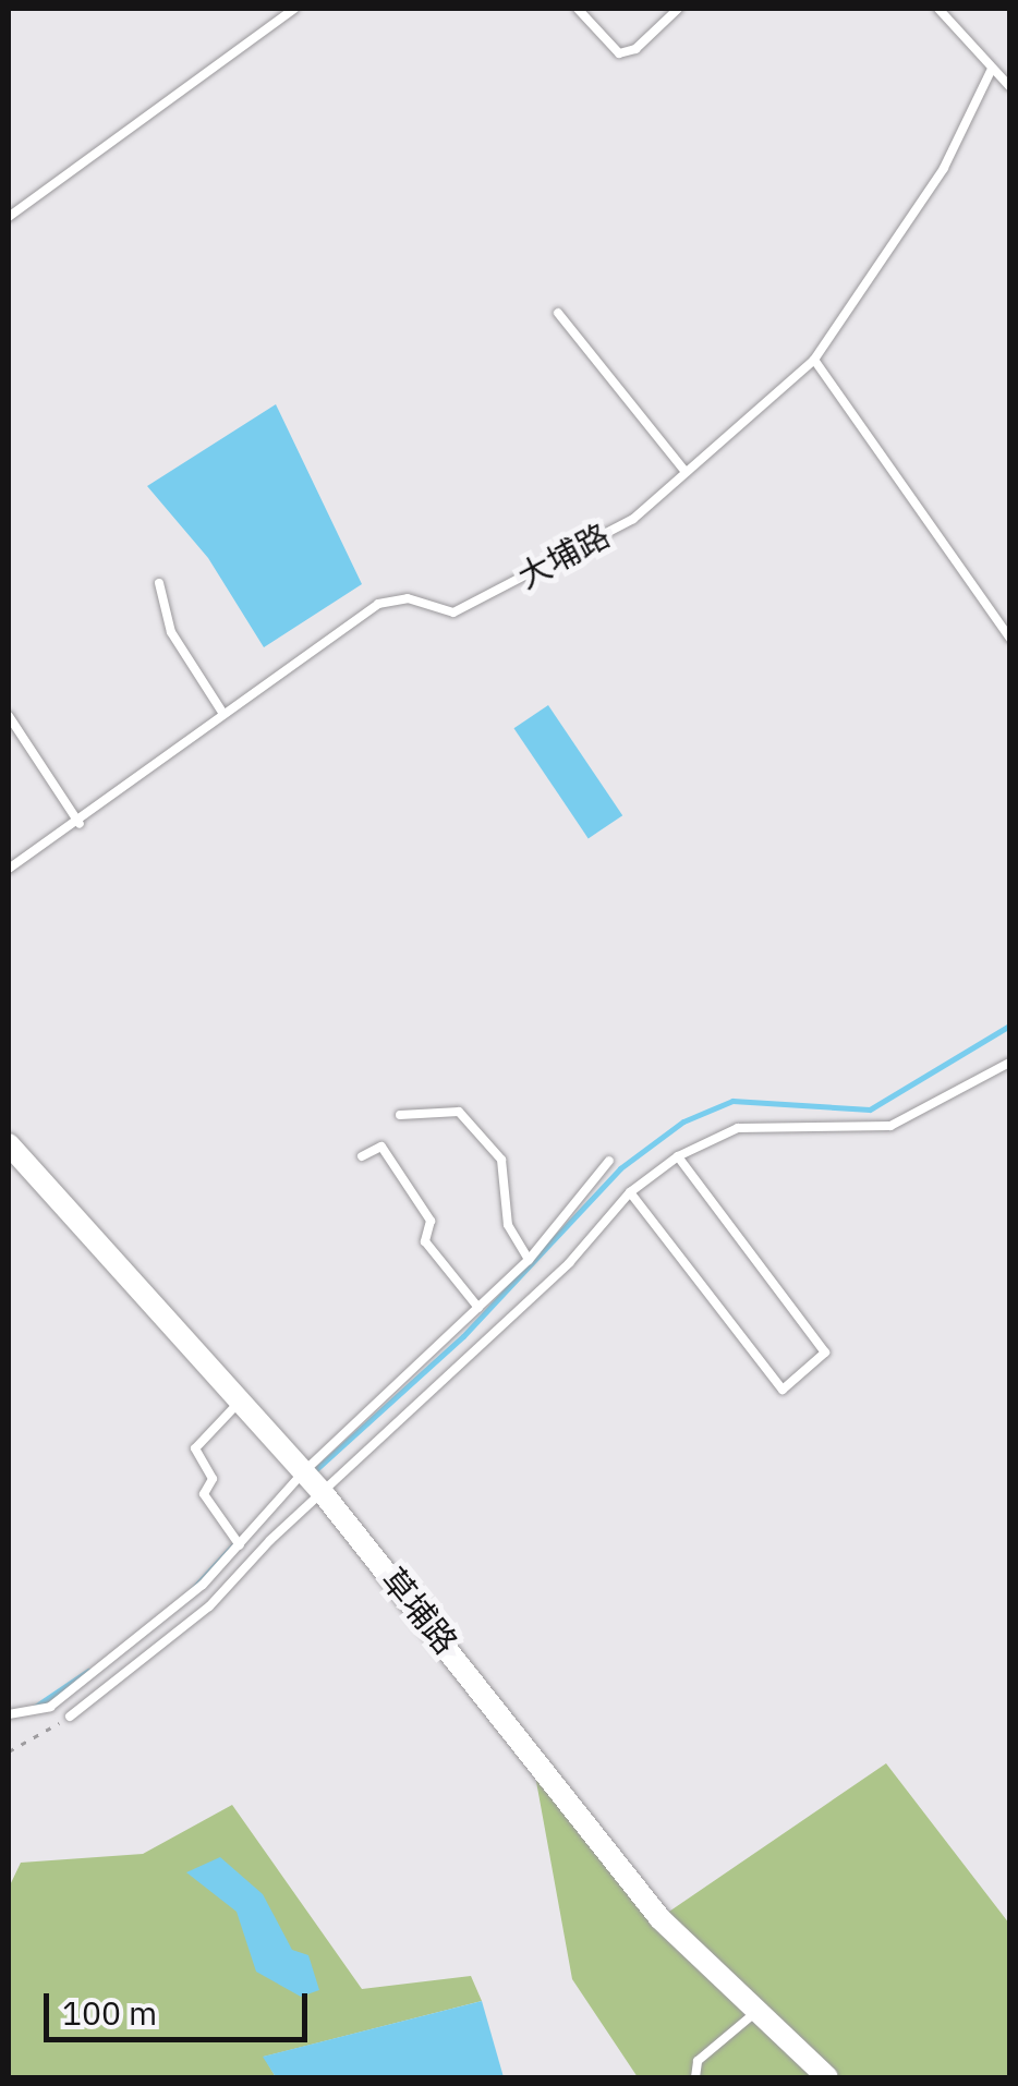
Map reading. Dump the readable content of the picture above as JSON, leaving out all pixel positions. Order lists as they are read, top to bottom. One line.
{"streets":{"street":["草埔路"],"lane":["大埔路"]},"scale_bar":"100 m"}
